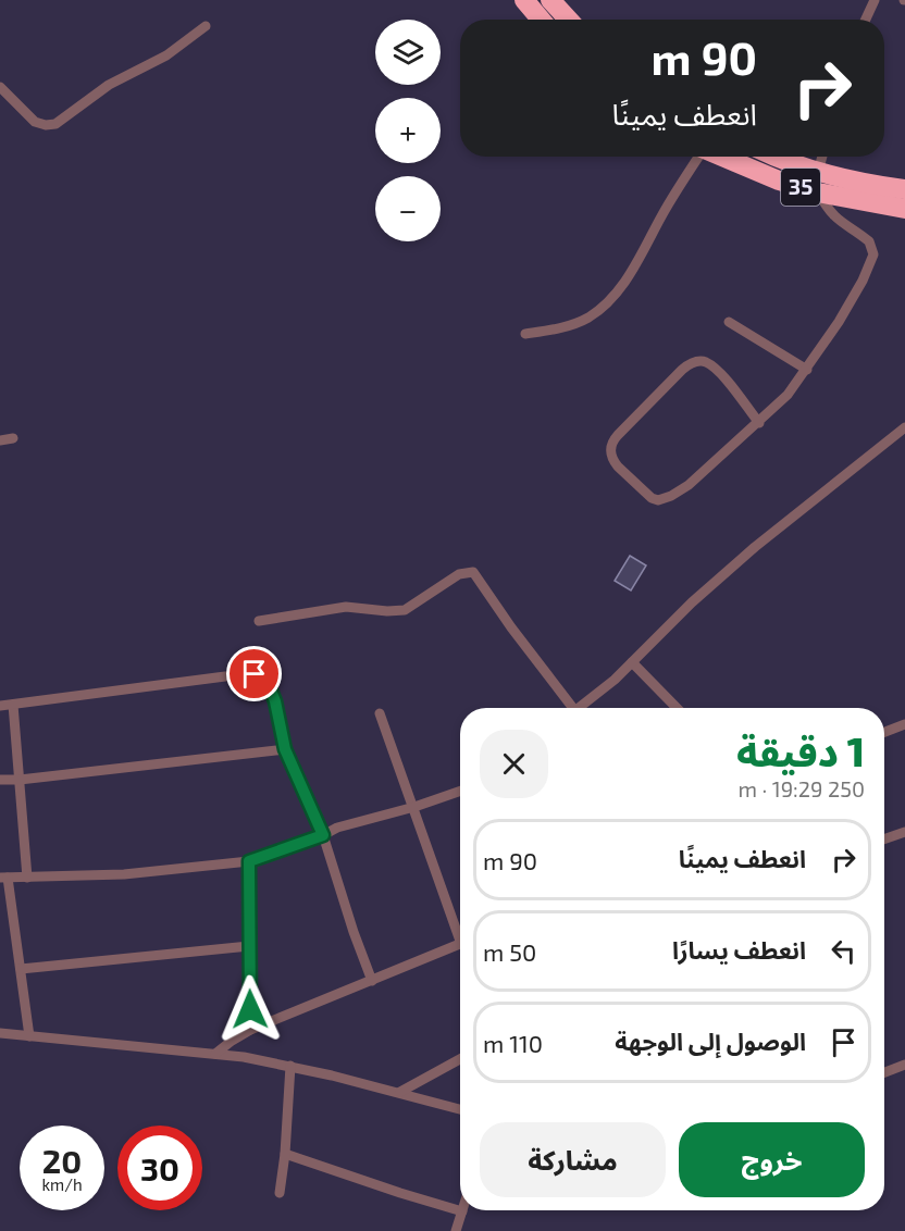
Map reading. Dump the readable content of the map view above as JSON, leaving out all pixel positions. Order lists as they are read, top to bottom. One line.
{"streets":{"highway":["35"]},"page":{"map_buttons":["+","−"],"turn":["90 m","انعطف يمينًا"],"heading":["1 دقيقة","250 m · 19:29"],"list":[{"name":"انعطف يمينًا","value":"90 m"},{"name":"انعطف يسارًا","value":"50 m"},{"name":"الوصول إلى الوجهة","value":"110 m"}],"buttons":["خروج","مشاركة"],"speed":"20 km/h","limit":"30"}}
